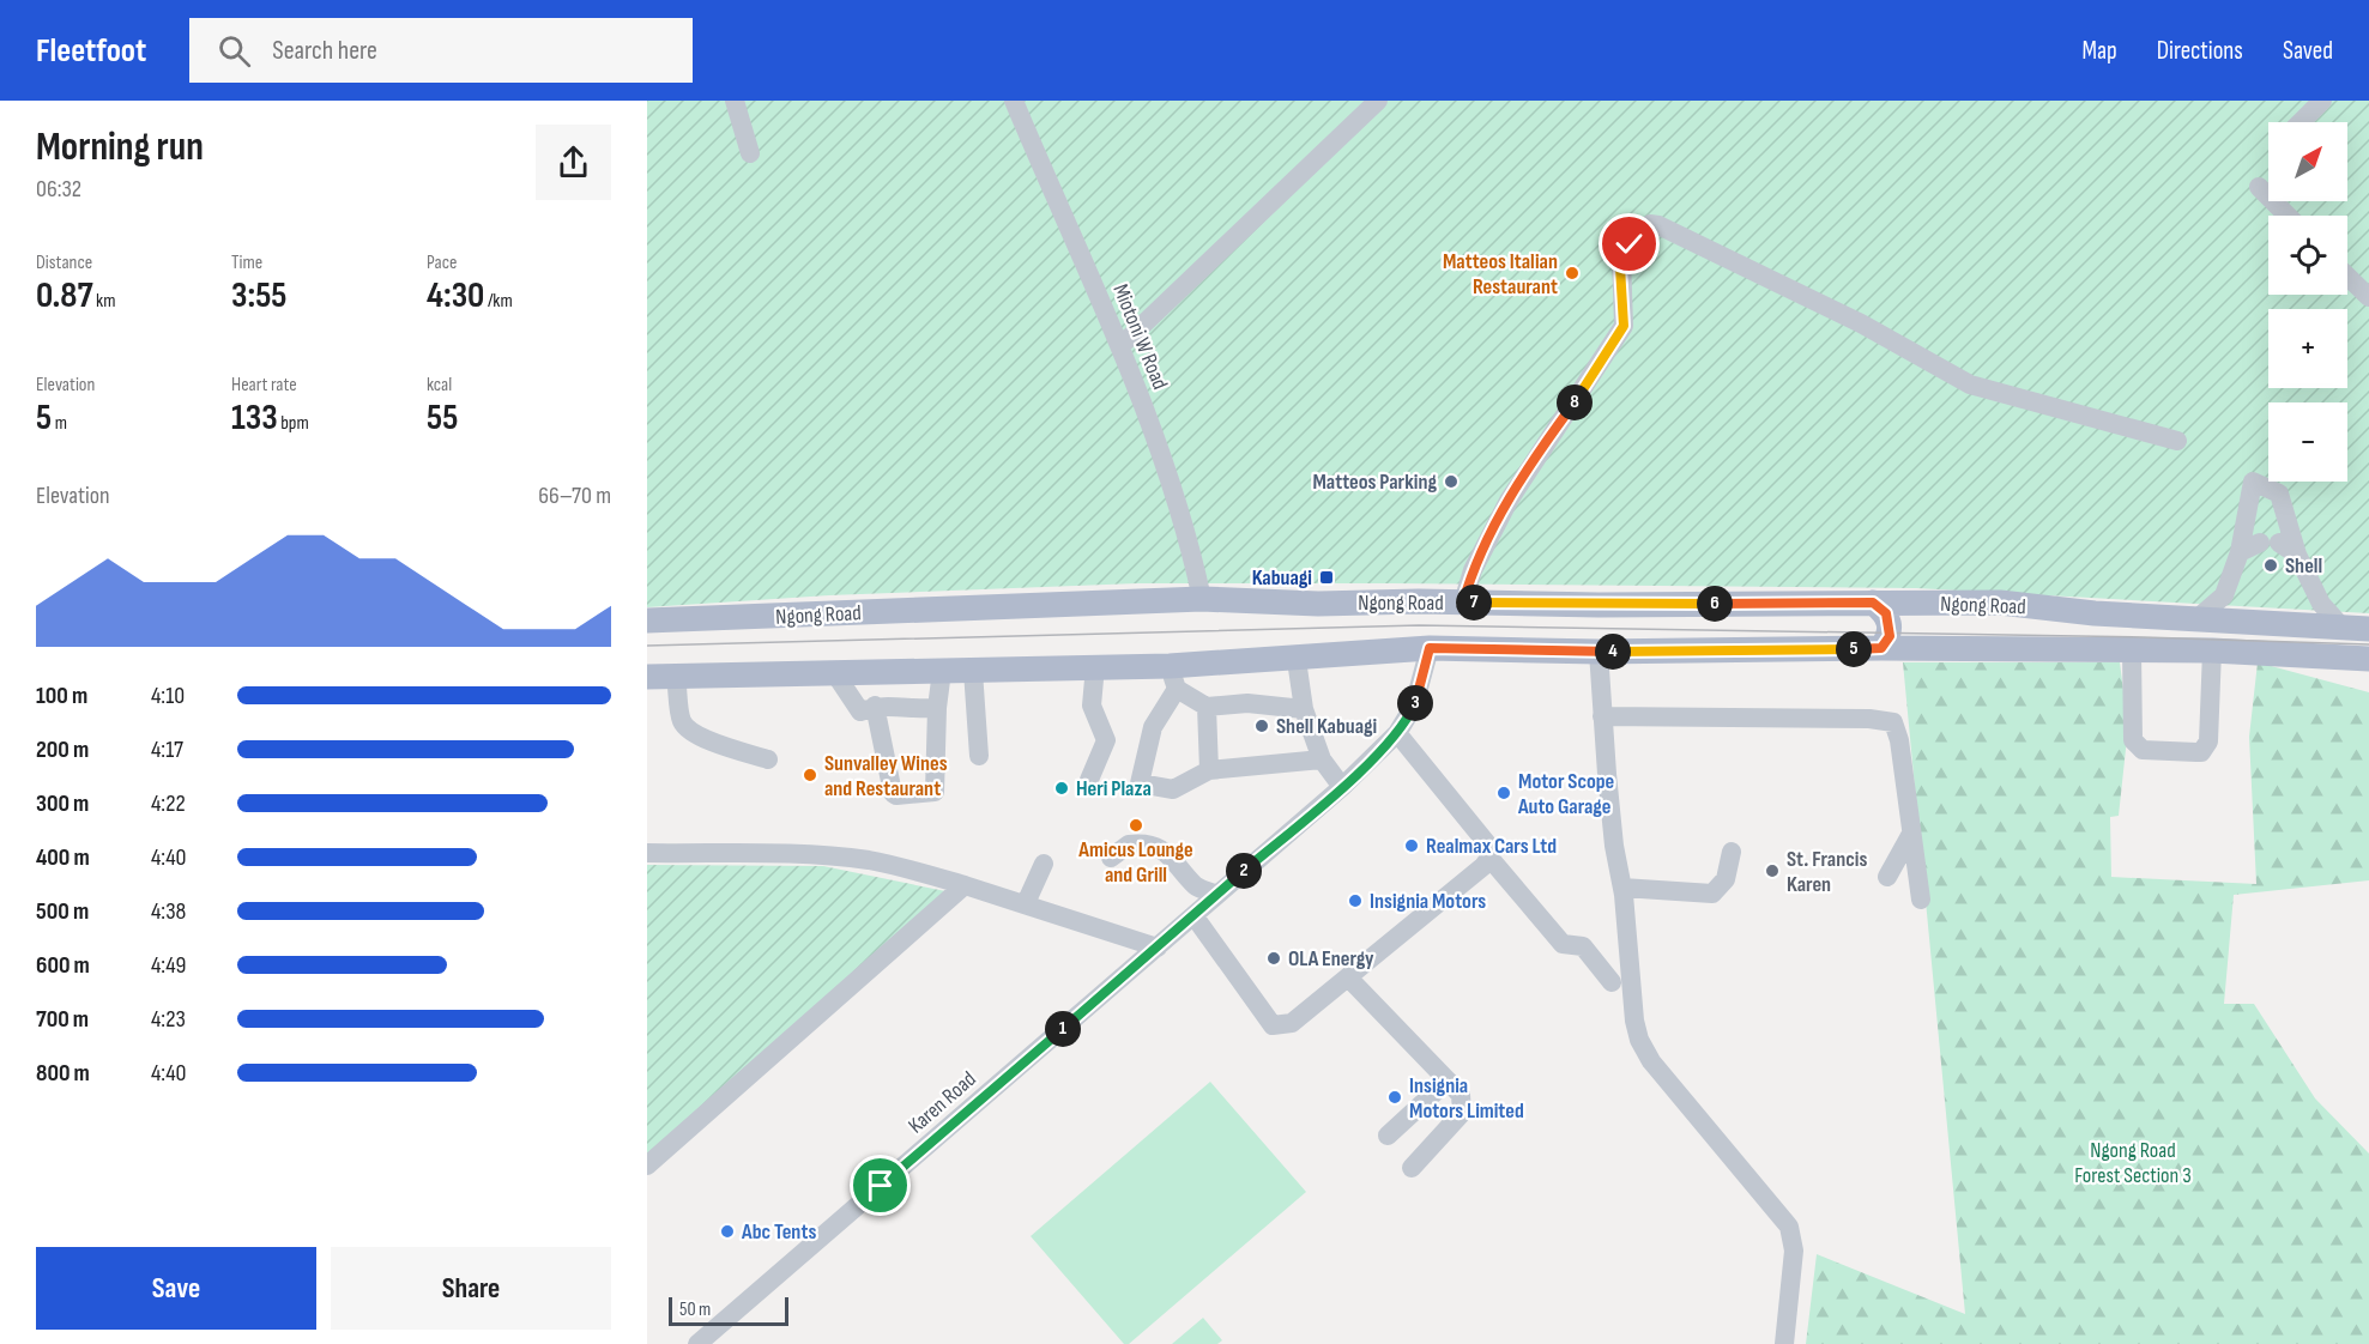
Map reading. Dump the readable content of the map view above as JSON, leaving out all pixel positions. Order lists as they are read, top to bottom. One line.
{"streets":{"main road":["Ngong Road"],"street":["Miotoni W Road","Karen Road"]},"crossings":[["Miotoni W Road","Ngong Road"],["Ngong Road","Karen Road"]],"parks":["Ngong Road Forest Section 3"],"places":{"other":["Matteos Italian Restaurant","Matteos Parking","Shell","Shell Kabuagi","Sunvalley Wines and Restaurant","Heri Plaza","Motor Scope Auto Garage","Amicus Lounge and Grill","Realmax Cars Ltd","St. Francis Karen","Insignia Motors","OLA Energy","Insignia Motors Limited","Abc Tents"],"transit":["Kabuagi"]},"scale_bar":"50 m","north":"top right","page":{"header":"Fleetfoot","search":"Search here","nav":["Map","Directions","Saved"],"heading":["Morning run","06:32"],"map_buttons":["+","−"],"stats":[["Distance","0.87 km"],["Time","3:55"],["Pace","4:30 /km"],["Elevation","5 m"],["Heart rate","133 bpm"],["kcal","55"]],"pins":["8","7","6","5","4","3","2","1"],"chart":["Elevation","66–70 m"],"list":[{"name":"100 m","note":"4:10"},{"name":"200 m","note":"4:17"},{"name":"300 m","note":"4:22"},{"name":"400 m","note":"4:40"},{"name":"500 m","note":"4:38"},{"name":"600 m","note":"4:49"},{"name":"700 m","note":"4:23"},{"name":"800 m","note":"4:40"}],"buttons":["Save","Share"],"scale":"50 m"}}
